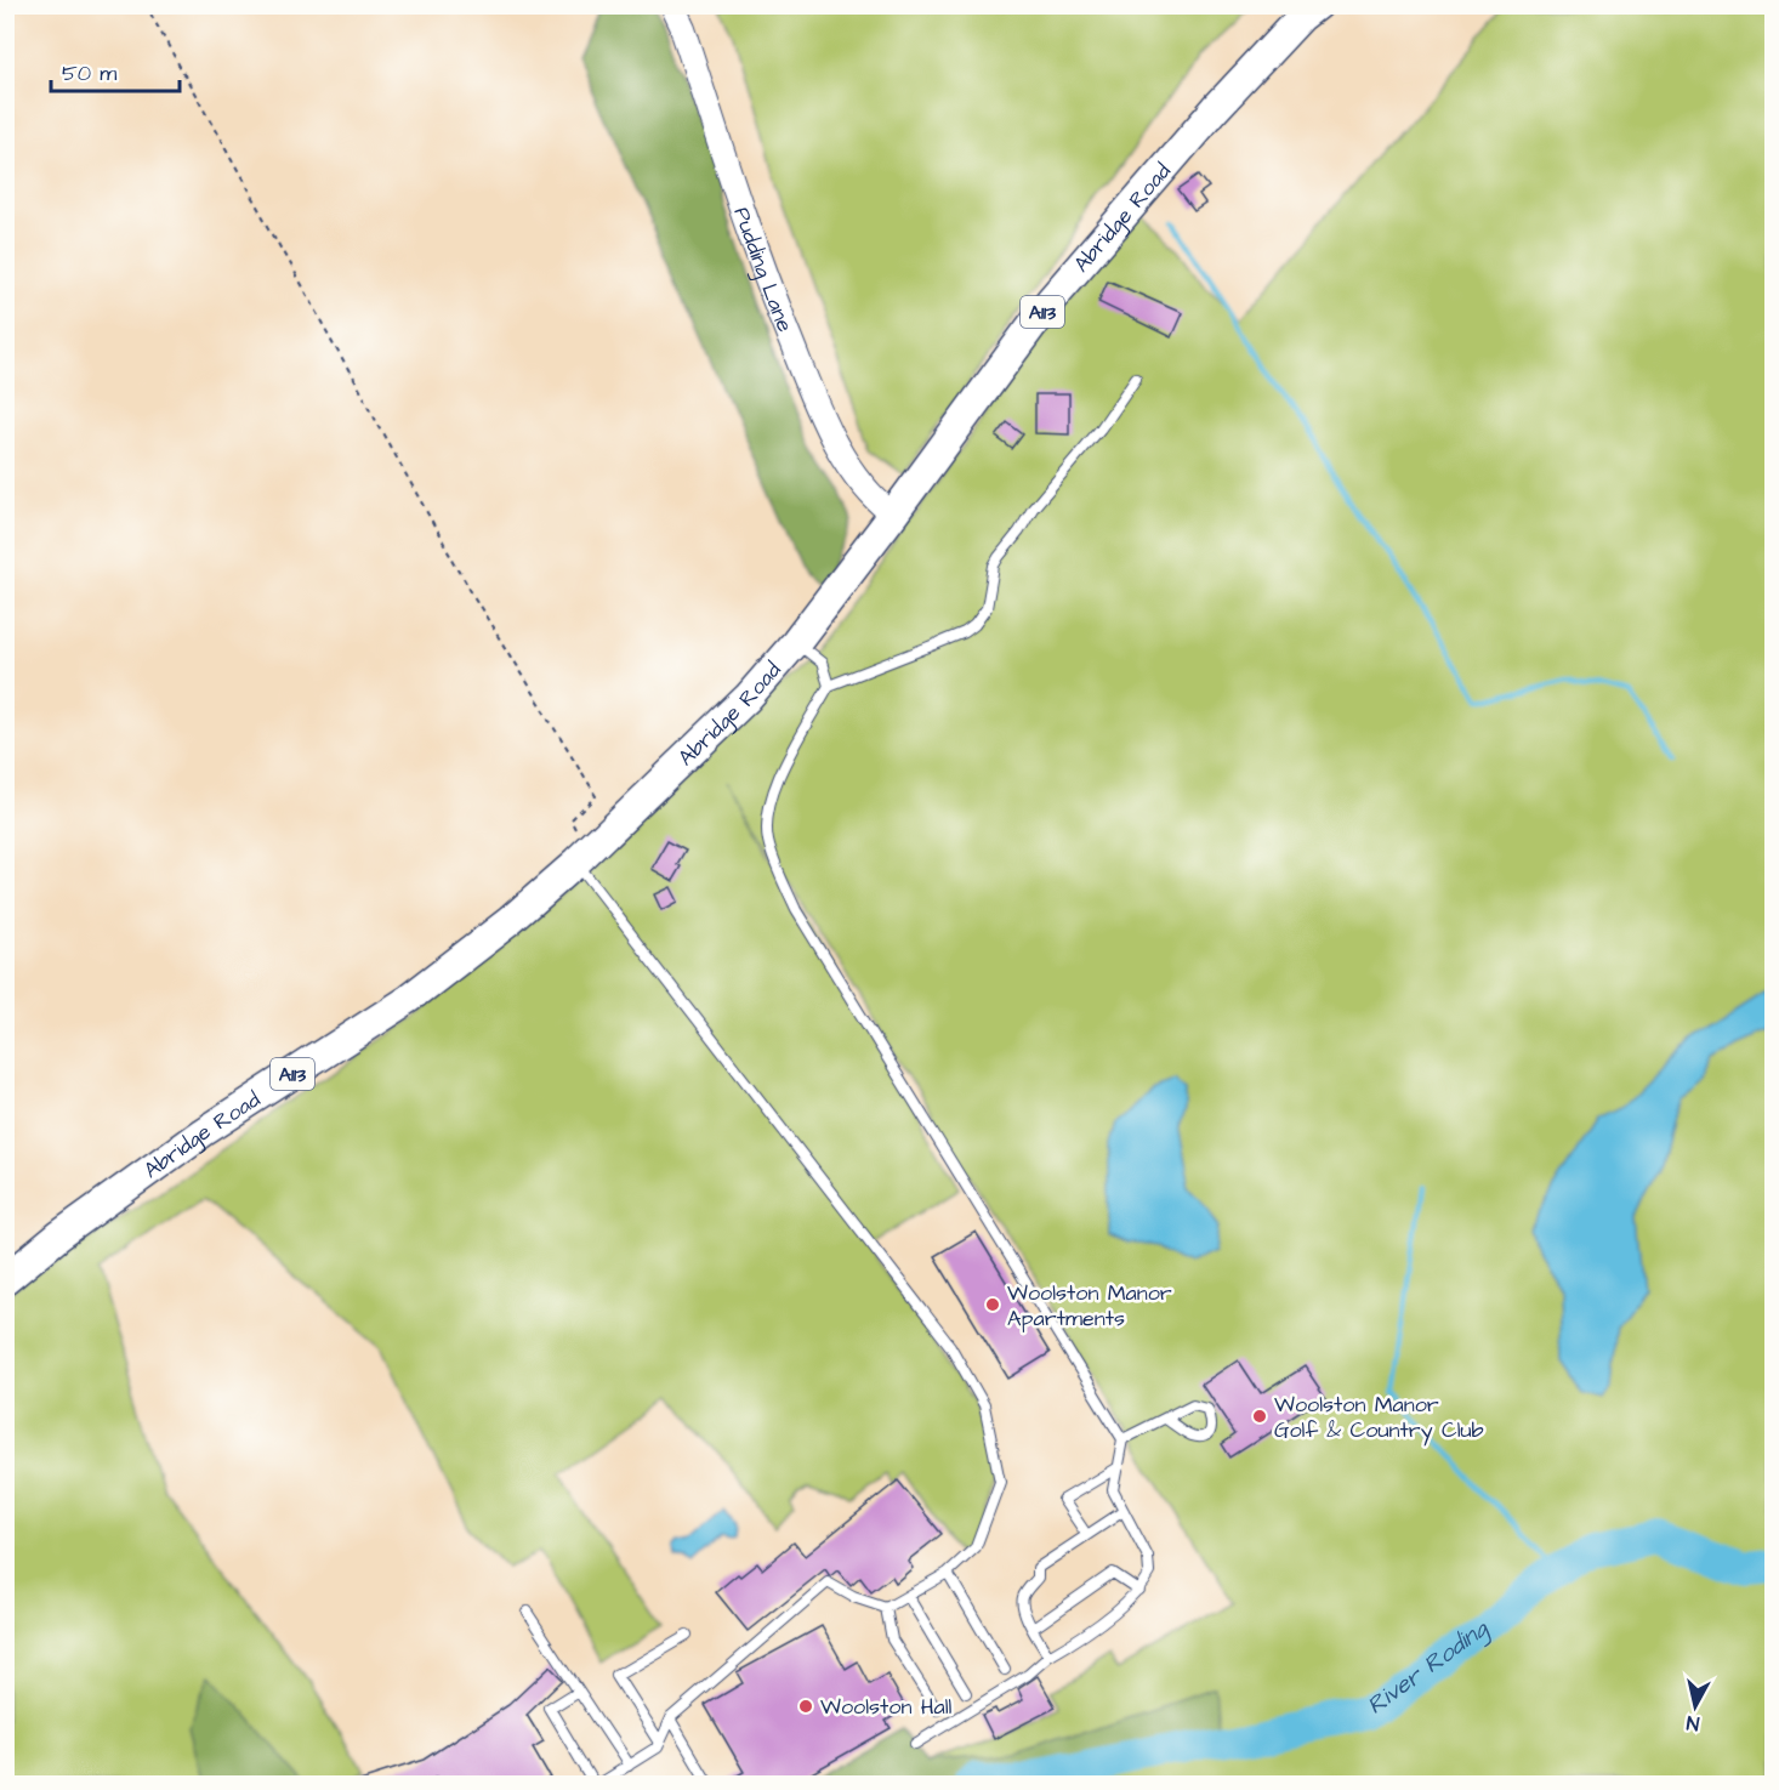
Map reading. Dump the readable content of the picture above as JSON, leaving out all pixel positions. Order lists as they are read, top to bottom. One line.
{"streets":{"main road":["Abridge Road","A113"],"street":["Pudding Lane"]},"crossings":[["Abridge Road","Pudding Lane"]],"water":["River Roding"],"places":["Woolston Manor Apartments","Woolston Manor Golf & Country Club","Woolston Hall"],"scale_bar":"50 m","north":"bottom"}
